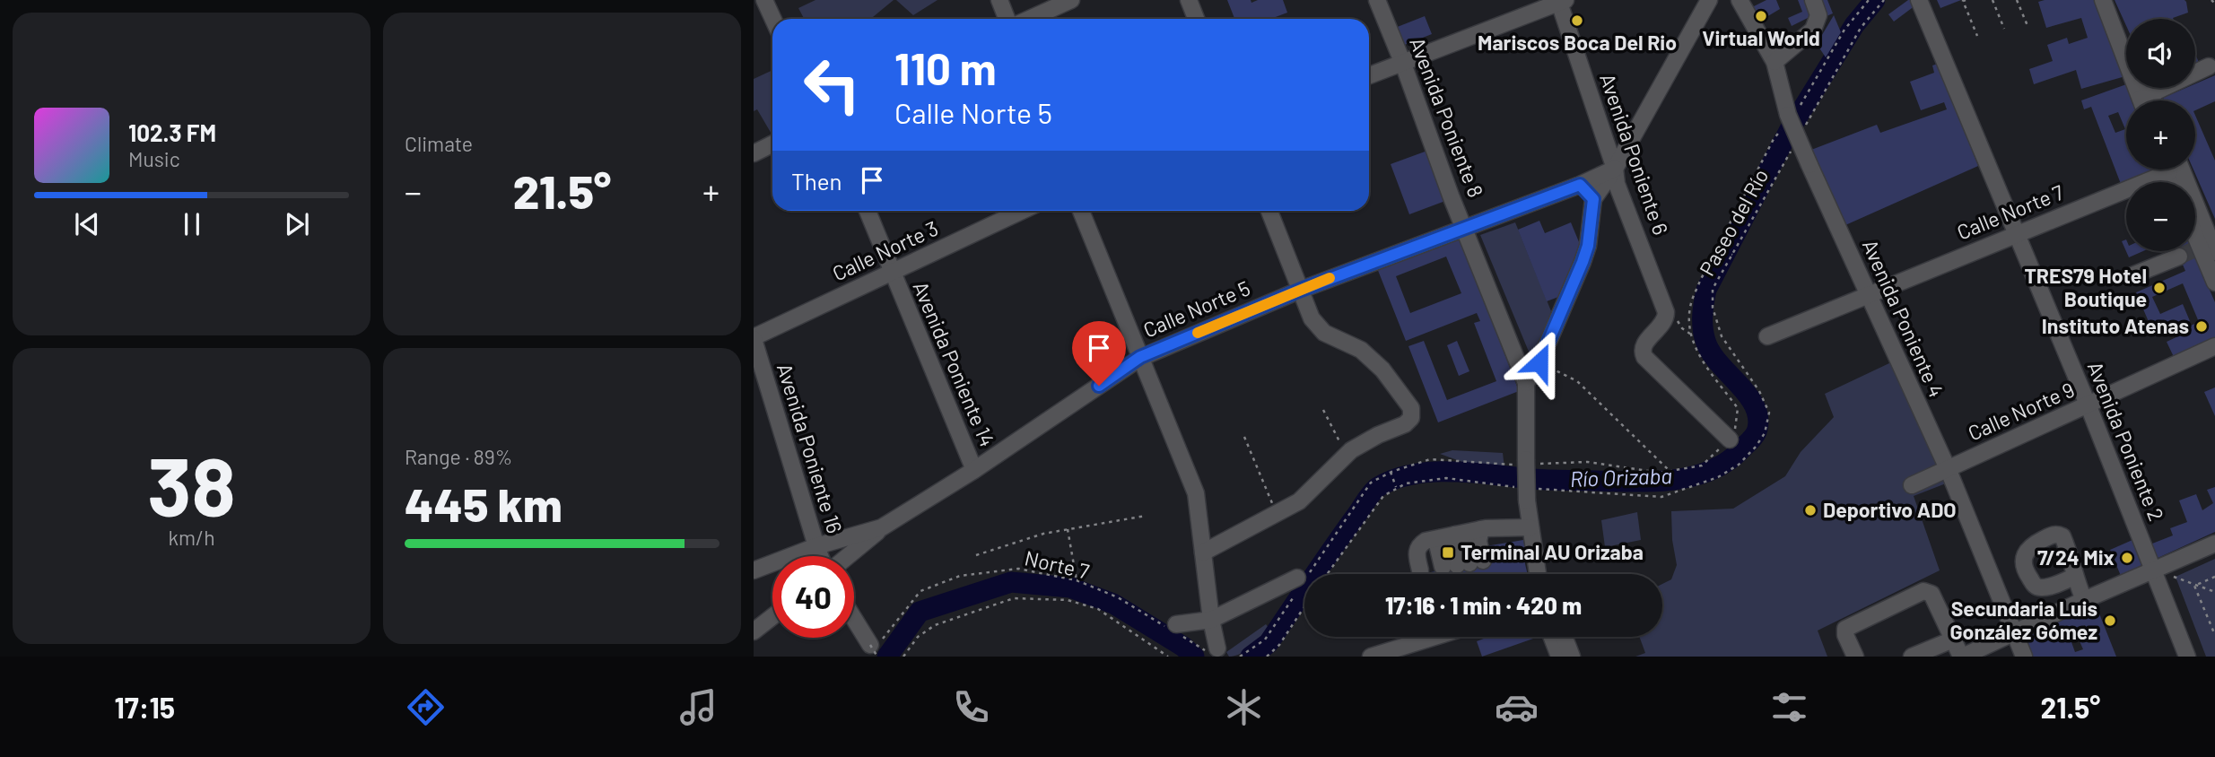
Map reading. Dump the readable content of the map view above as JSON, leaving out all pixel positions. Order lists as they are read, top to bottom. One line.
{"streets":{"street":["Avenida Poniente 8","Avenida Poniente 6","Calle Norte 7","Calle Norte 3","Calle Norte 5","Avenida Poniente 4","Avenida Poniente 14","Calle Norte 9","Avenida Poniente 2","Avenida Poniente 16"],"path":["Paseo del Río","Norte 7"]},"crossings":[["Avenida Poniente 8","Paseo del Río"],["Avenida Poniente 8","Calle Norte 5"],["Avenida Poniente 6","Calle Norte 5"],["Calle Norte 7","Avenida Poniente 4"],["Calle Norte 7","Avenida Poniente 2"],["Calle Norte 3","Avenida Poniente 14"],["Calle Norte 3","Avenida Poniente 16"],["Calle Norte 5","Avenida Poniente 14"],["Calle Norte 5","Avenida Poniente 16"],["Avenida Poniente 4","Calle Norte 9"],["Calle Norte 9","Avenida Poniente 2"]],"water":["Río Orizaba"],"places":{"other":["Virtual World","Mariscos Boca Del Rio","TRES79 Hotel Boutique","Instituto Atenas","Deportivo ADO","7/24 Mix","Secundaria Luis González Gómez"],"transit":["Terminal AU Orizaba"]},"page":{"tile":["Climate",["38","km/h"],["Range · 89%","445 km"]],"map_buttons":["+","−"],"turn":["110 m","Calle Norte 5"],"song":["102.3 FM","Music"],"then":"Then","heat":["−","21.5°","+"],"limit":"40","trip":"17:16 · 1 min · 420 m","tabs":["17:15","21.5°"]}}
